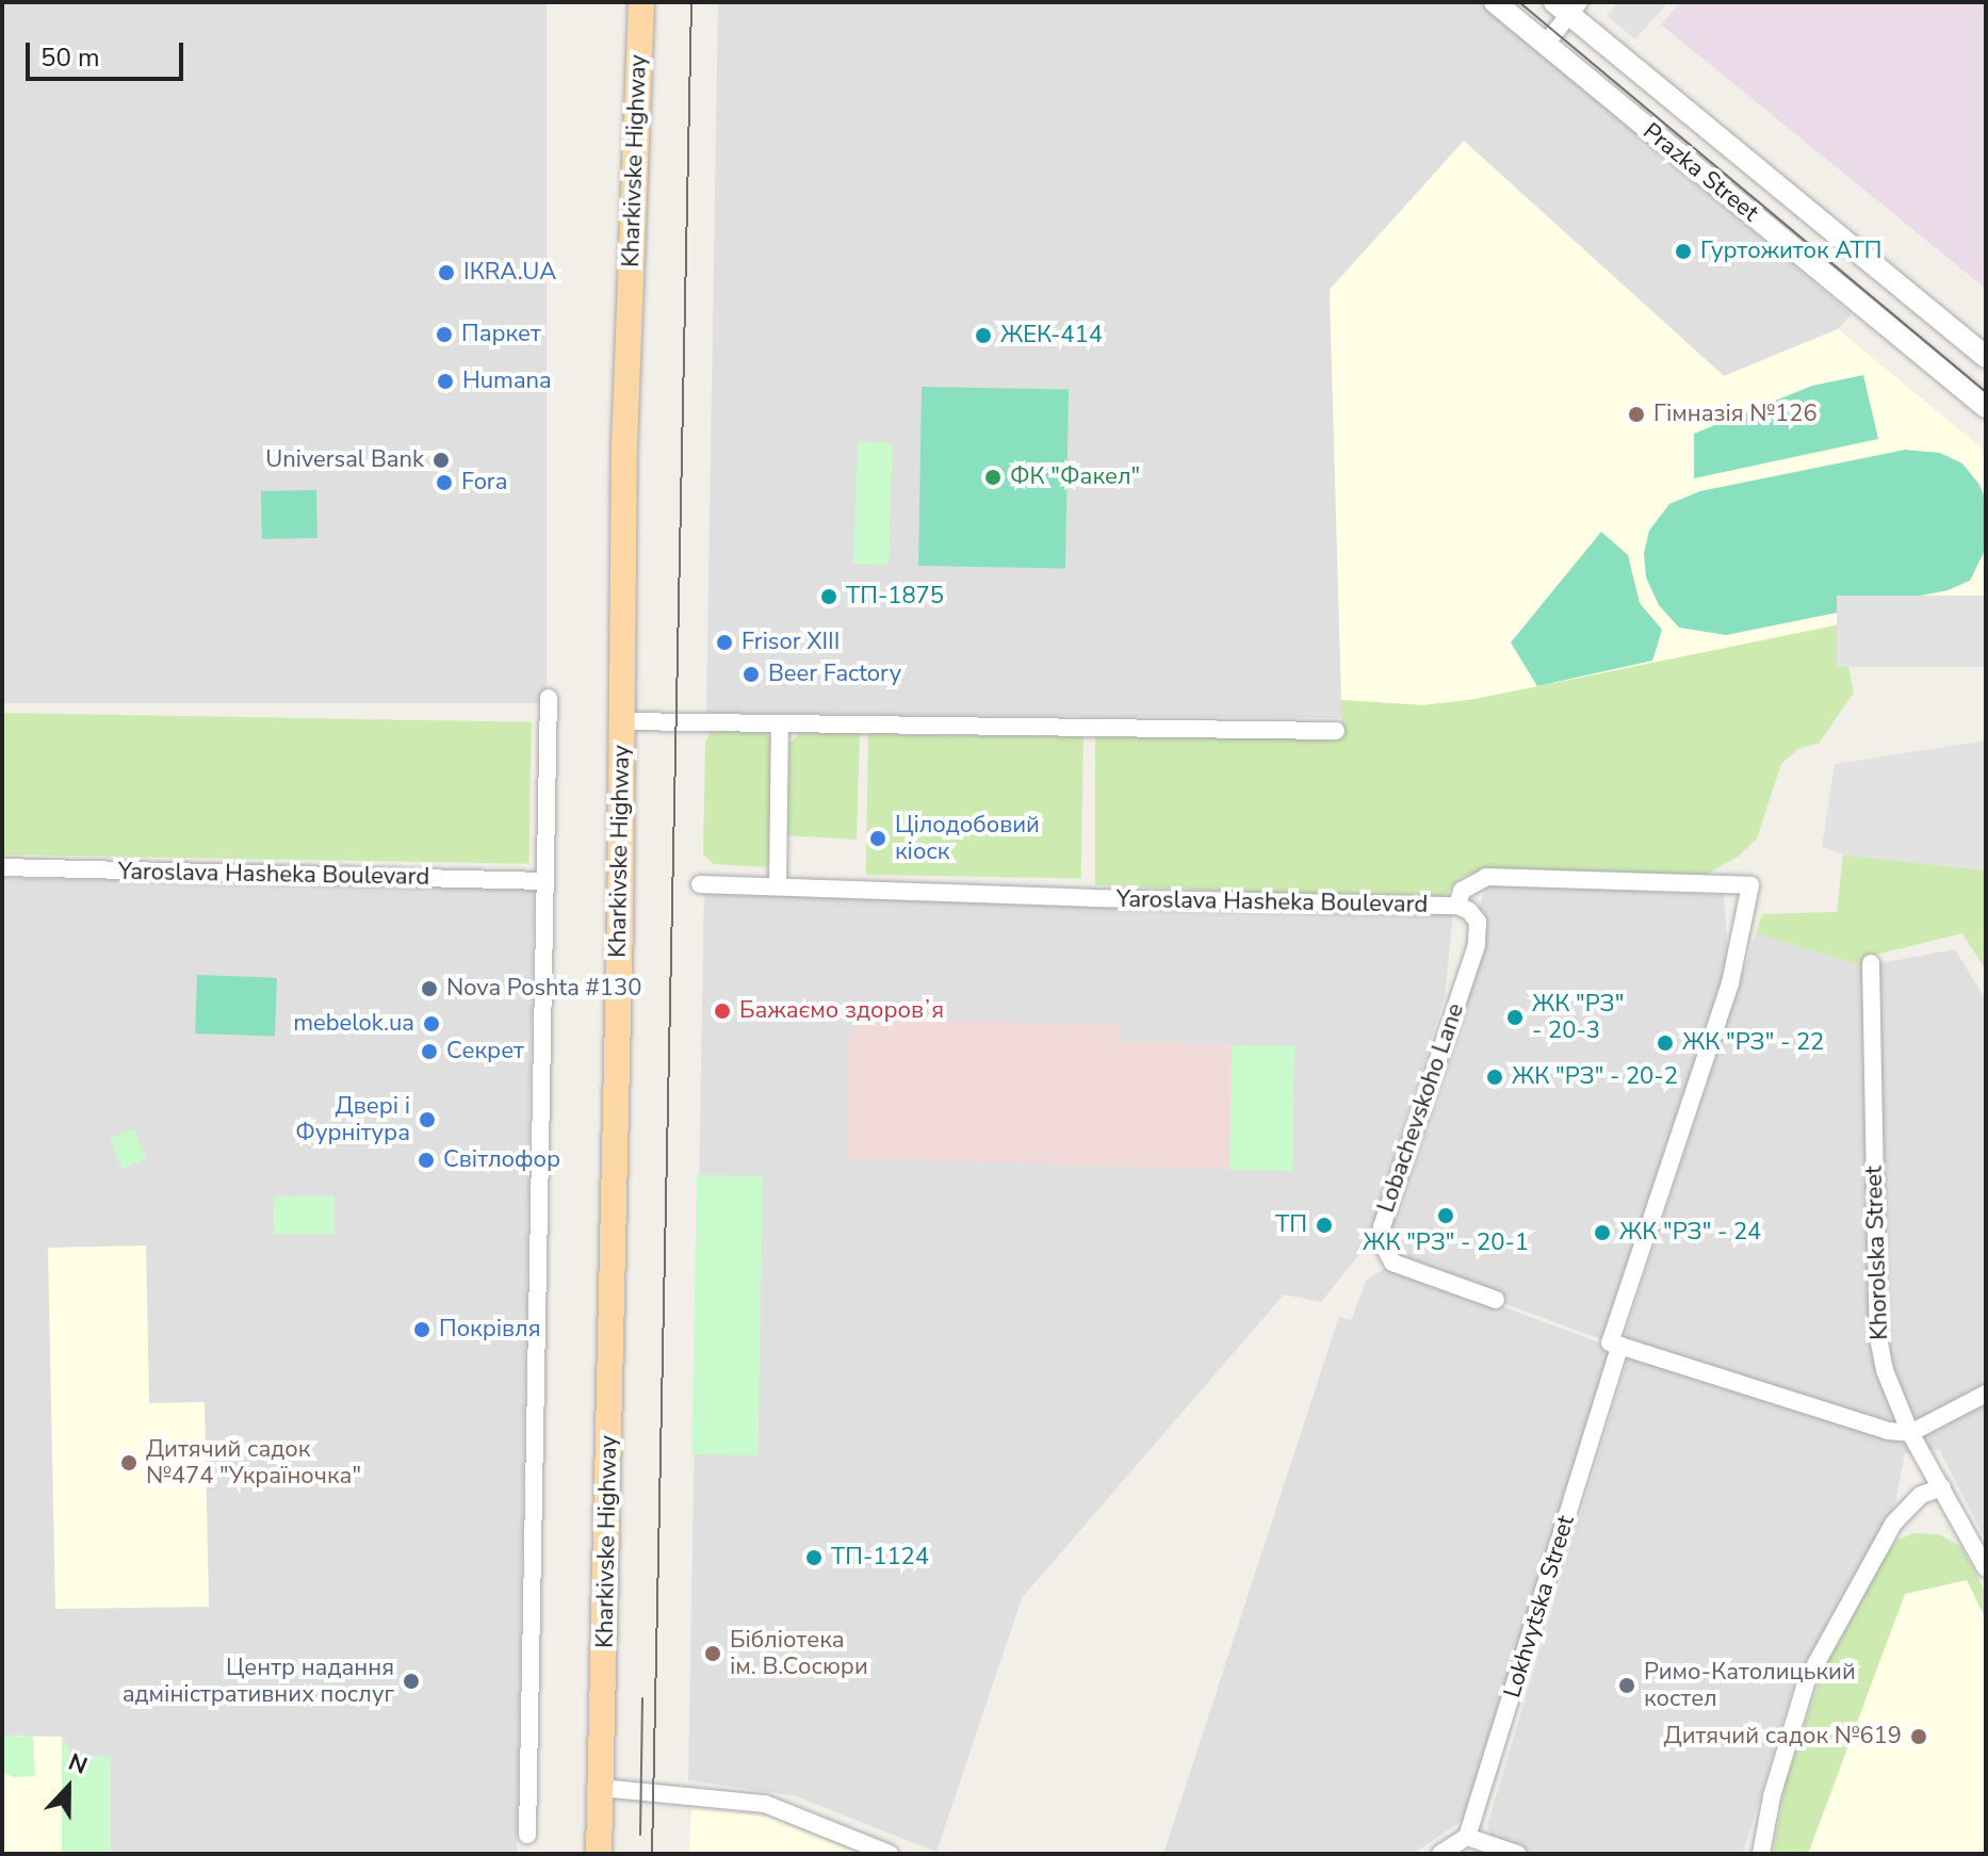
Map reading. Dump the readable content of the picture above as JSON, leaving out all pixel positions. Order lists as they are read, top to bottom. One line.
{"streets":{"main road":["Kharkivske Highway"],"street":["Prazka Street","Yaroslava Hasheka Boulevard","Lobachevskoho Lane","Khorolska Street","Lokhvytska Street"]},"crossings":[["Yaroslava Hasheka Boulevard","Lobachevskoho Lane"],["Yaroslava Hasheka Boulevard","Lokhvytska Street"]],"places":["Гуртожиток АТП","ІКRA.UA","Паркет","ЖЕК-414","Humana","Гімназія №126","Universal Bank","ФК \"Факел\"","Fora","ТП-1875","Frisor XIII","Beer Factory","Цілодобовий кіоск","Nova Poshta #130","Бажаємо здоровʼя","ЖК \"РЗ\" - 20-3","mebelok.ua","ЖК \"РЗ\" - 22","Секрет","ЖК \"РЗ\" - 20-2","Двері і Фурнітура","Світлофор","ЖК \"РЗ\" - 20-1","ТП","ЖК \"РЗ\" - 24","Покрівля","Дитячий садок №474 \"Україночка\"","ТП-1124","Бібліотека ім. В.Сосюри","Центр надання адміністративних послуг","Римо-Католицький костел","Дитячий садок №619"],"scale_bar":"50 m","north":"top"}
